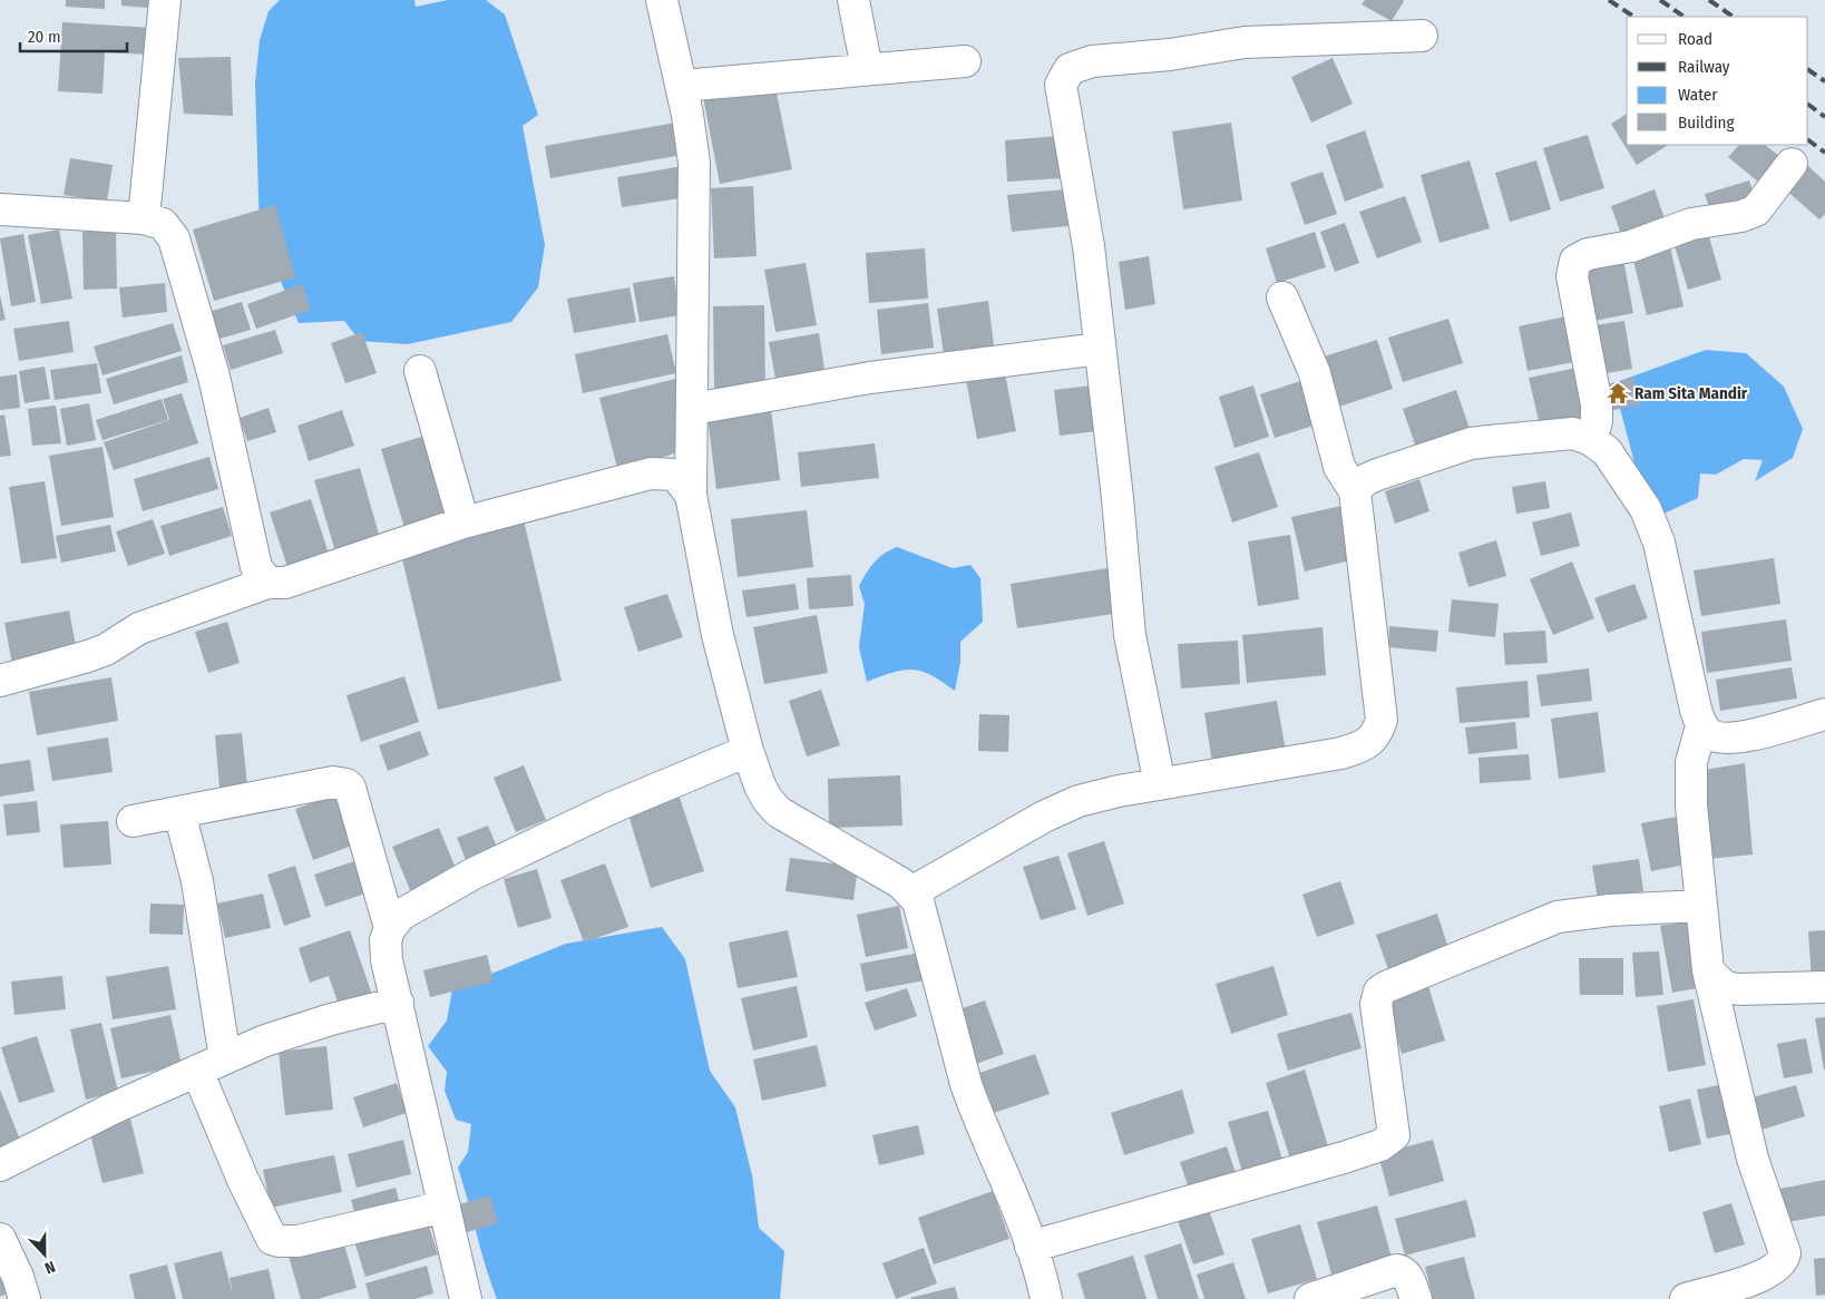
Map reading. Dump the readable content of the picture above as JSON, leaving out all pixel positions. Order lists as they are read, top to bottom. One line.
{"places":{"temple":["Ram Sita Mandir"]},"legend":["Road","Railway","Water","Building"],"scale_bar":"20 m","north":"bottom"}
